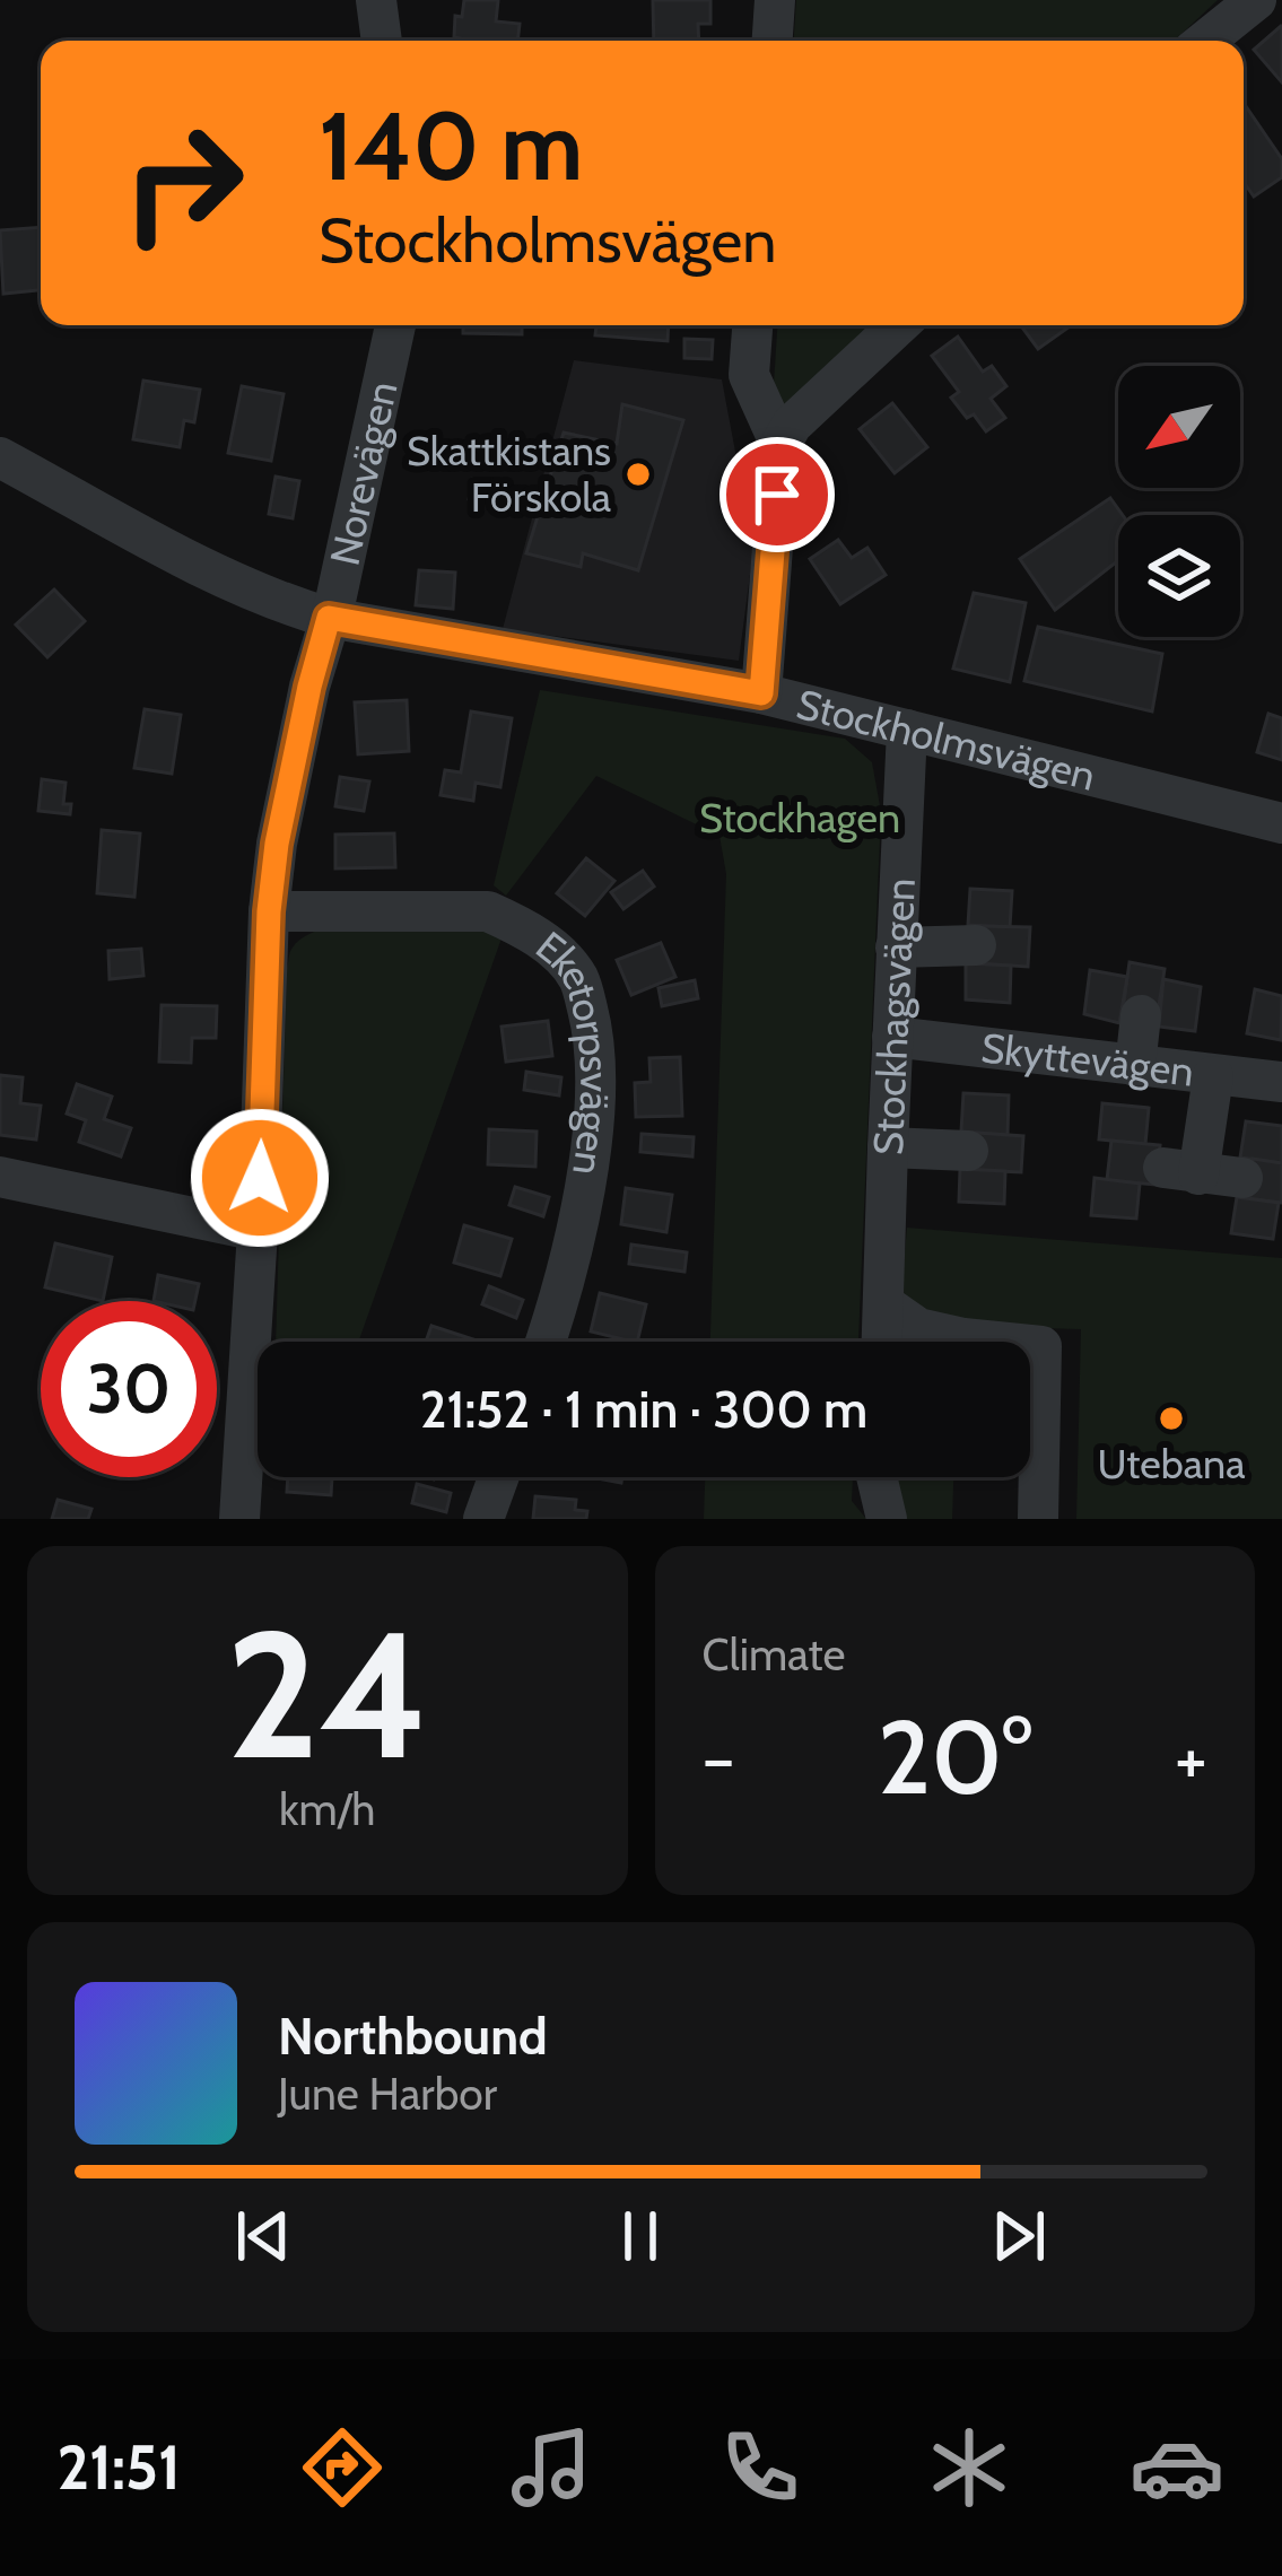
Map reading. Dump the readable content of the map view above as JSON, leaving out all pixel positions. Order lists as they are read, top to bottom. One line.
{"streets":{"street":["Norevägen","Stockholmsvägen","Stockhagsvägen","Skyttevägen","Eketorpsvägen"]},"crossings":[["Norevägen","Stockholmsvägen"],["Norevägen","Eketorpsvägen"],["Stockholmsvägen","Stockhagsvägen"],["Stockhagsvägen","Skyttevägen"]],"parks":["Stockhagen"],"places":["Skattkistans Förskola","Utebana"],"north":"bottom left","page":{"turn":["140 m","Stockholmsvägen"],"limit":"30","trip":"21:52 · 1 min · 300 m","tile":[["24","km/h"],"Climate"],"heat":["−","20°","+"],"song":["Northbound","June Harbor"],"tabs":"21:51"}}
